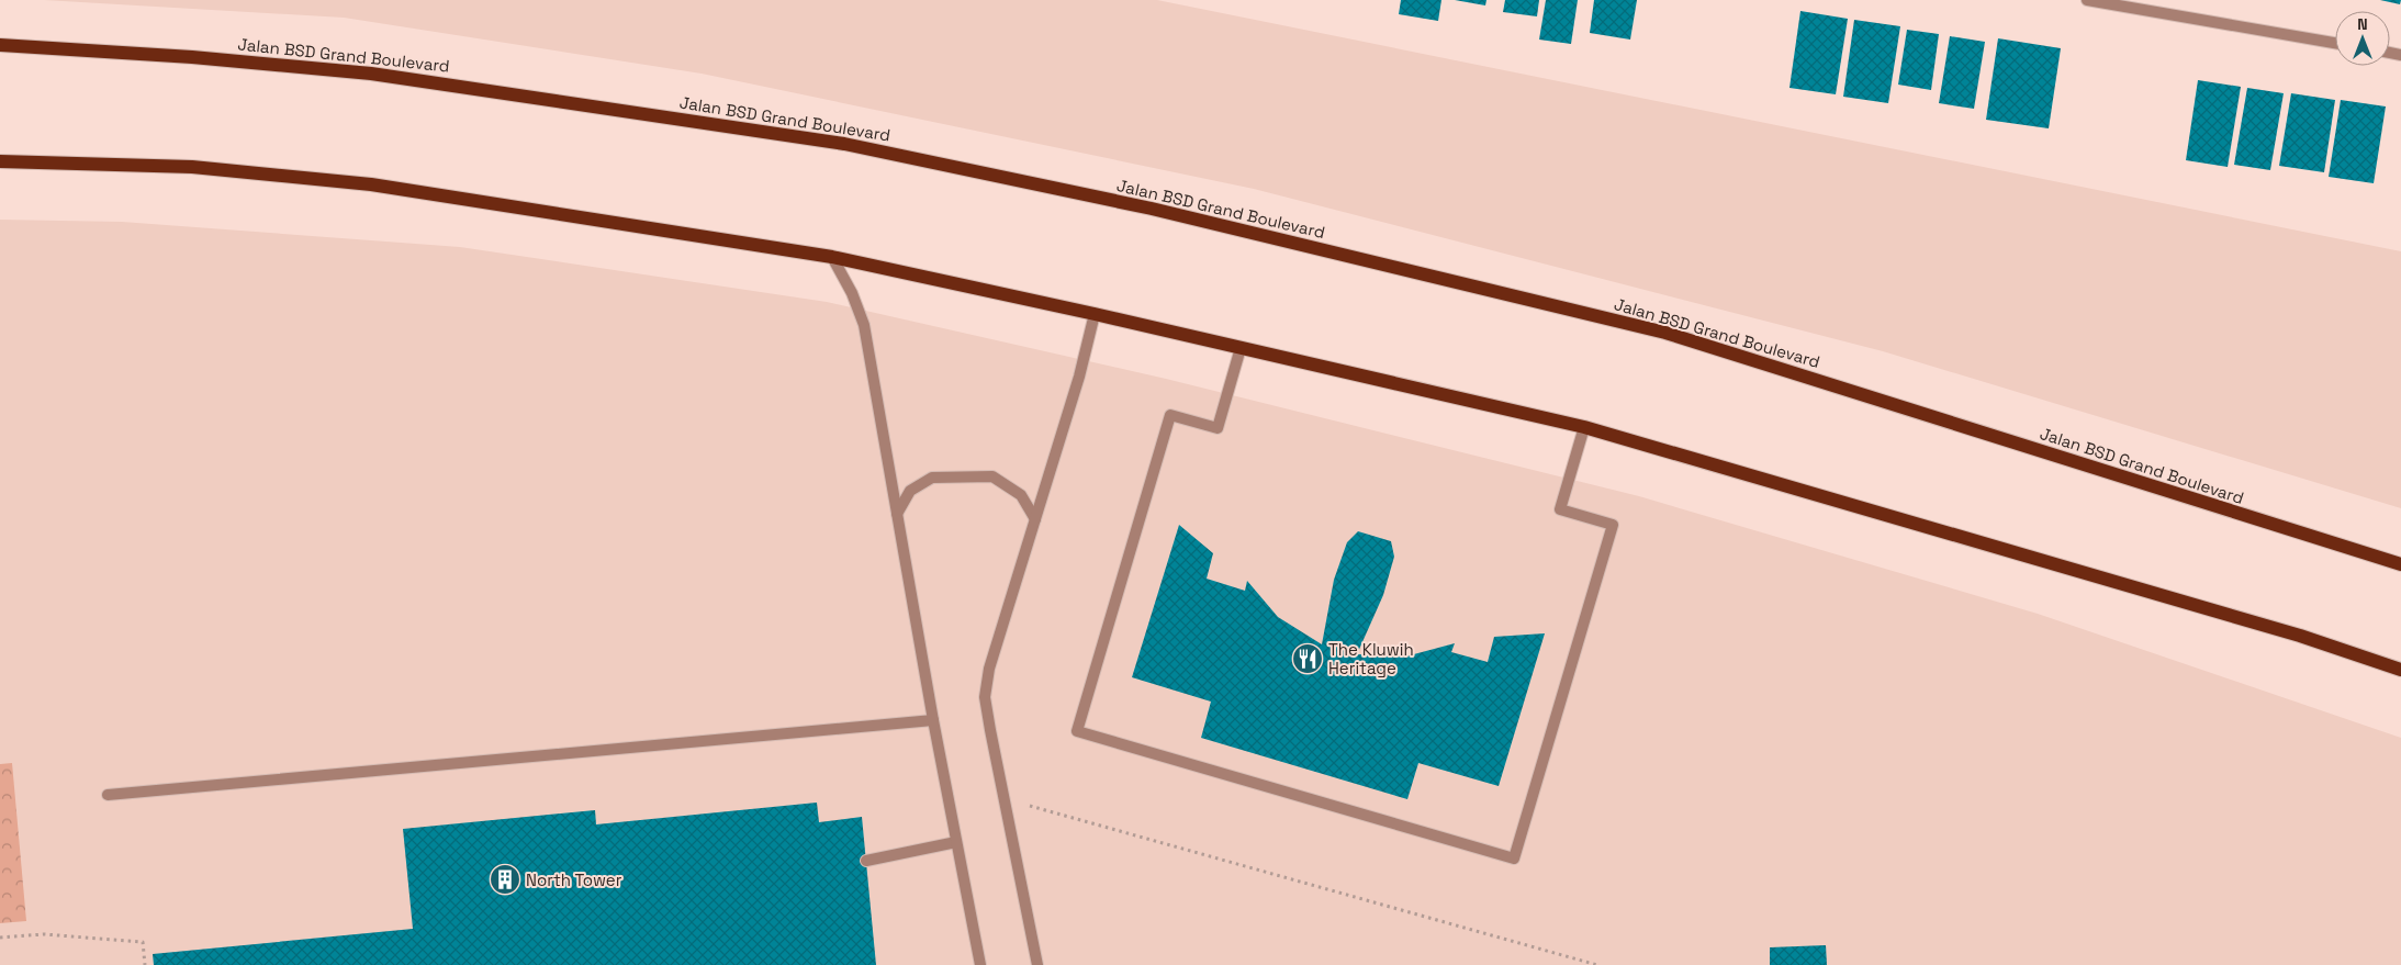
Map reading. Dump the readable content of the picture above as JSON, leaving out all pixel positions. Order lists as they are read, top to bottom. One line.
{"streets":{"main road":["Jalan BSD Grand Boulevard"]},"places":{"restaurant":["The Kluwih Heritage"],"building":["North Tower"]},"north":"top"}
